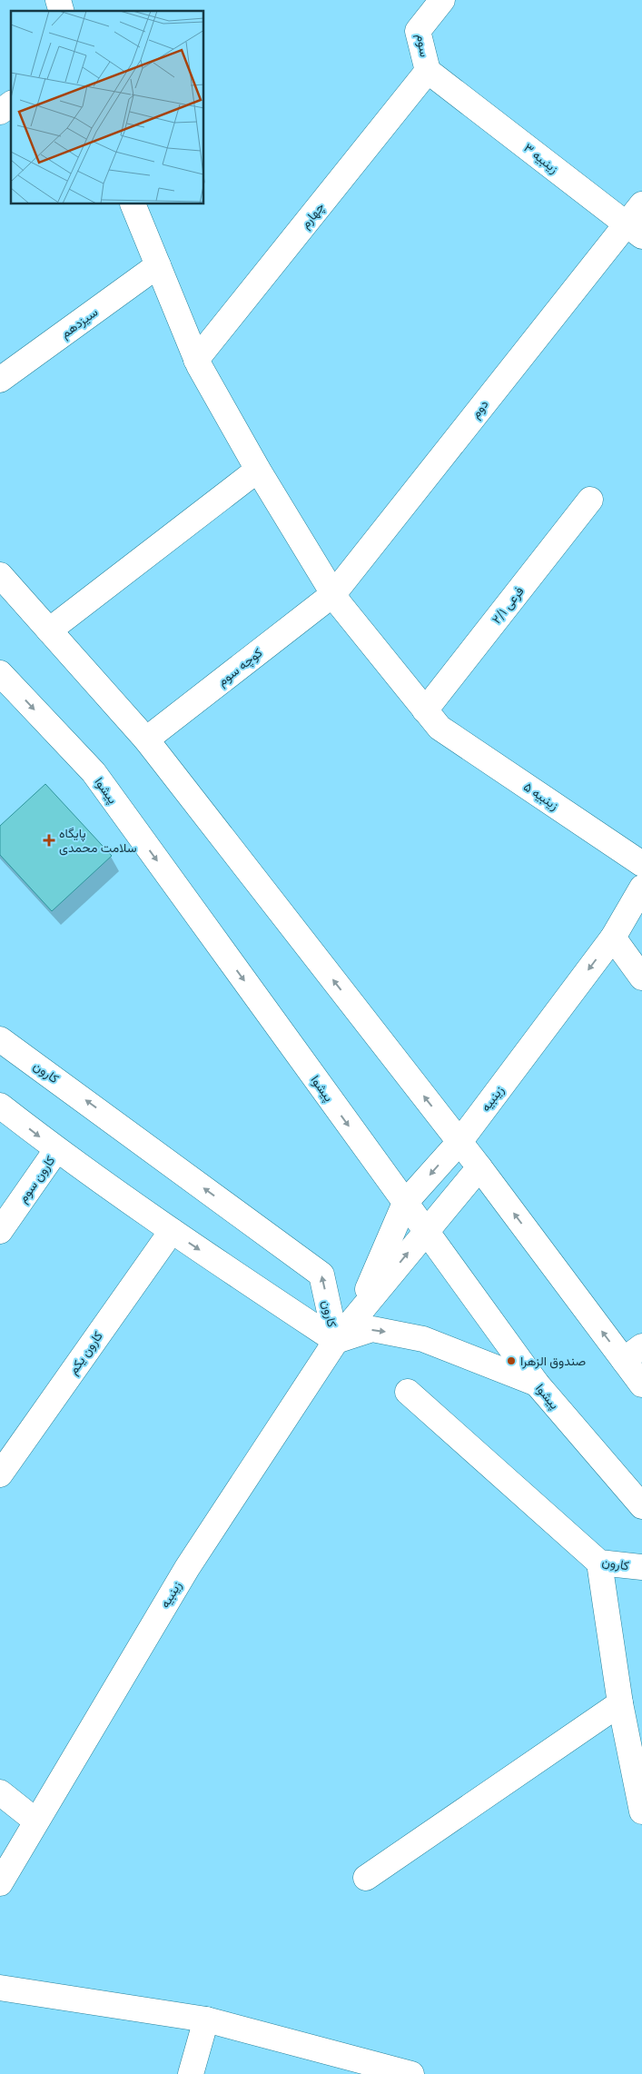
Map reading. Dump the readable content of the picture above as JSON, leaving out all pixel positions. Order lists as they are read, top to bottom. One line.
{"streets":{"street":["سوم","زینبیه ۳","چهارم","سیزدهم","دوم","فرعی ۲/۱","کوچه سوم","پیشوا","زینبیه ۵","کارون","زینبیه","کارون سوم","کارون یکم"]},"crossings":[["سوم","زینبیه ۳"],["سوم","چهارم"],["زینبیه ۳","چهارم"],["زینبیه ۳","دوم"],["چهارم","زینبیه ۵"],["سیزدهم","زینبیه ۵"],["دوم","کوچه سوم"],["دوم","زینبیه ۵"],["فرعی ۲/۱","زینبیه ۵"],["کوچه سوم","زینبیه ۵"],["پیشوا","زینبیه"],["کارون","زینبیه"],["کارون","کارون سوم"],["کارون","کارون یکم"]],"places":{"health":["پایگاه سلامت محمدی"],"other":["صندوق الزهرا"]}}
